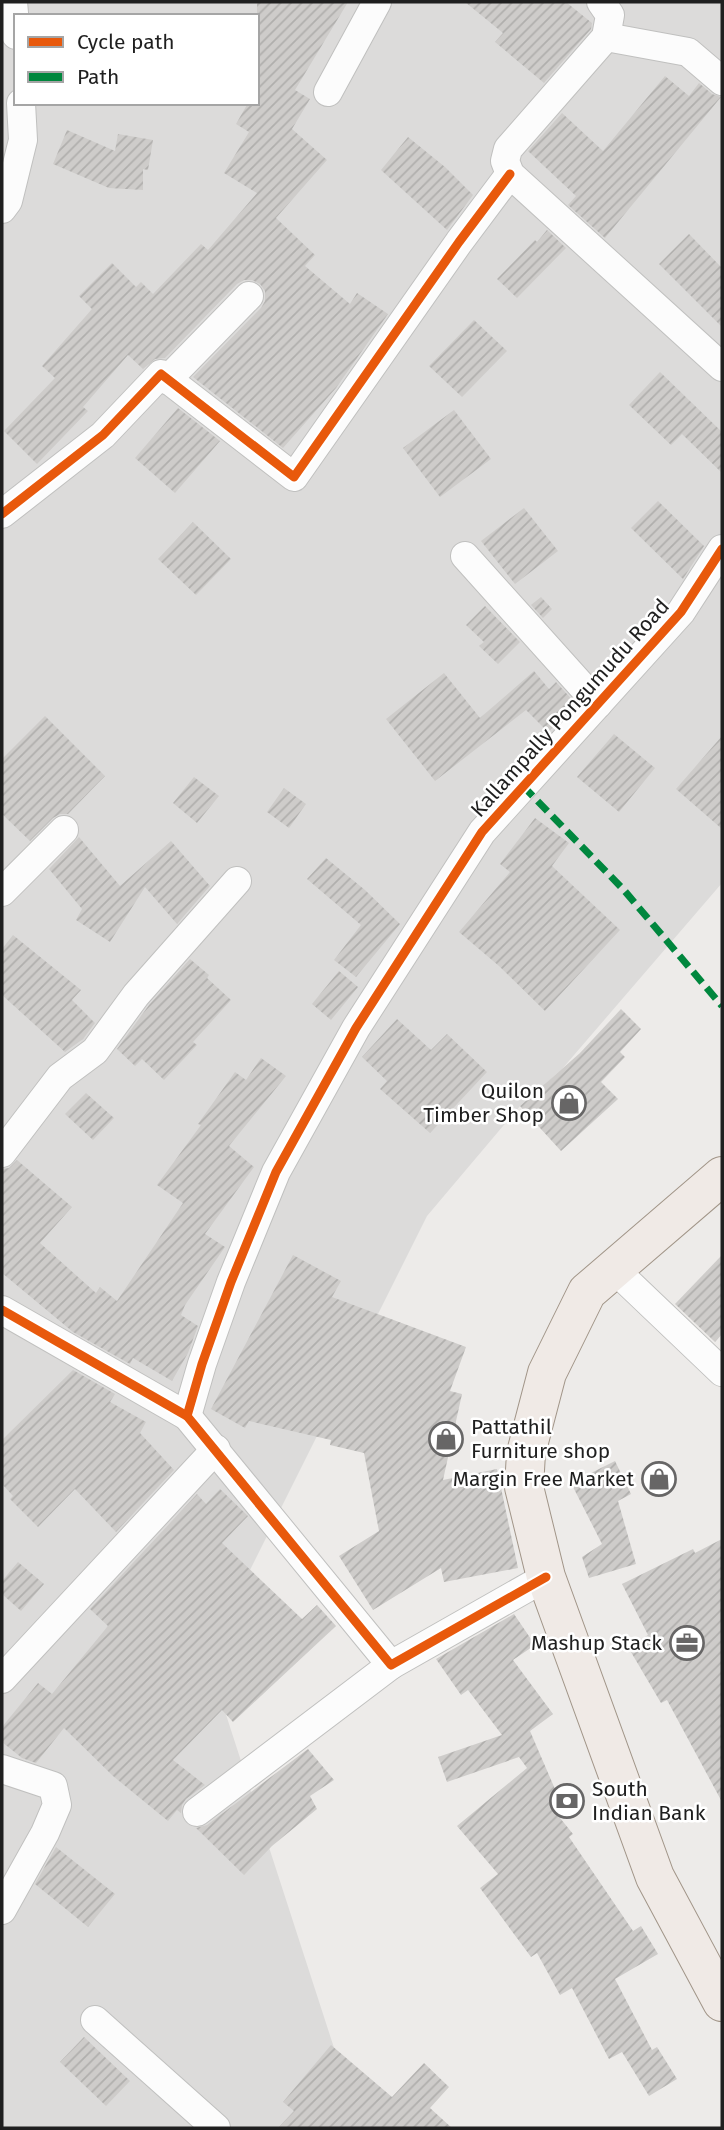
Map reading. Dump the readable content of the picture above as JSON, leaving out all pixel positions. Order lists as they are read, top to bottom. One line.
{"streets":{"street":["Kallampally Pongumudu Road"]},"places":{"shop":["Quilon Timber Shop","Pattathil Furniture shop","Margin Free Market"],"office":["Mashup Stack"],"bank":["South Indian Bank"]},"legend":["Cycle path","Path"]}
